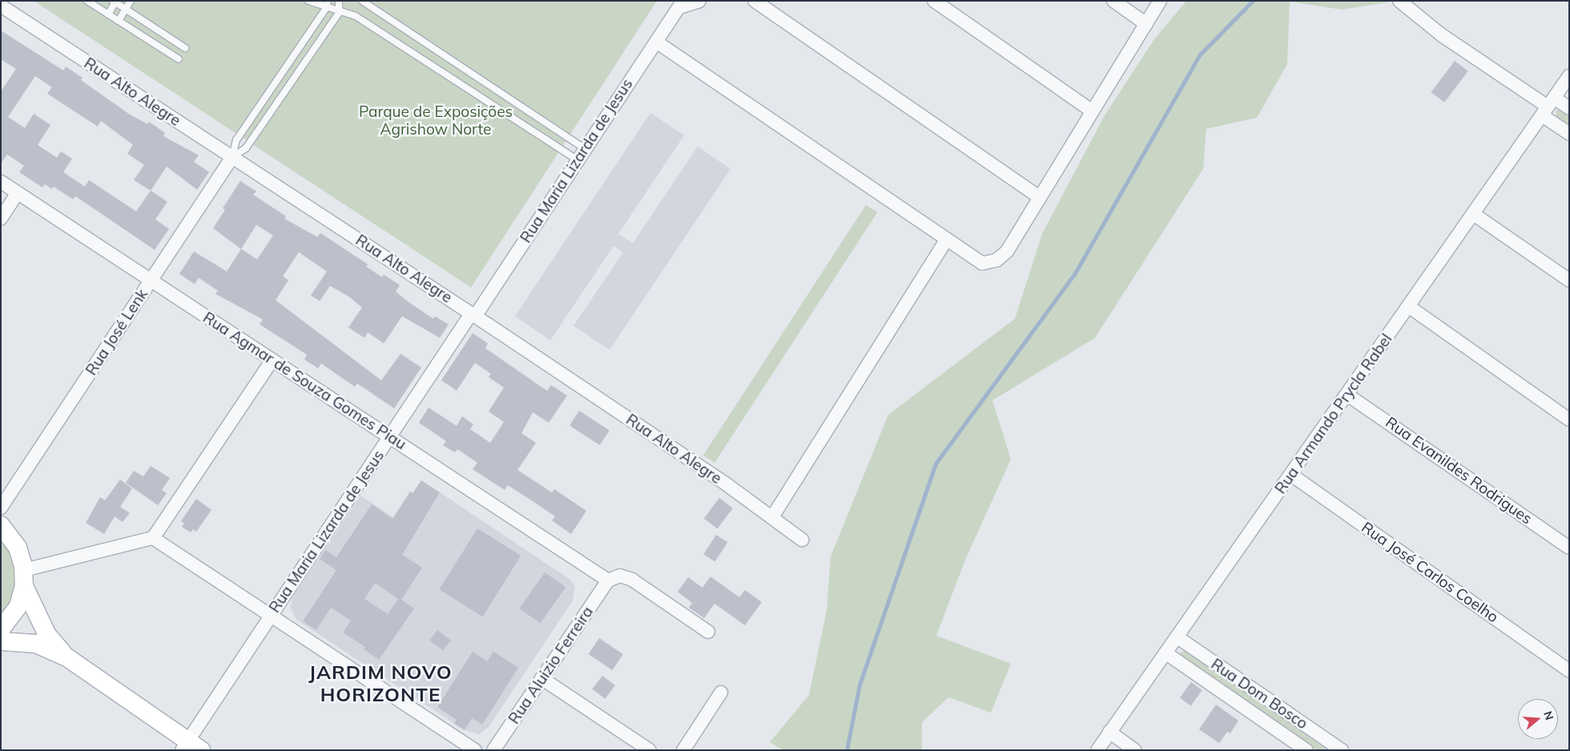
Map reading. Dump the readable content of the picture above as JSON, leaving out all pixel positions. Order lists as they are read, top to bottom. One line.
{"streets":{"street":["Rua Alto Alegre","Rua Maria Lizarda de Jesus","Rua José Lenk","Rua Agmar de Souza Gomes Piau","Rua Armando Prycla Rabel","Rua Evanildes Rodrigues","Rua José Carlos Coelho","Rua Aluizio Ferreira","Rua Dom Bosco"]},"crossings":[["Rua Alto Alegre","Rua Maria Lizarda de Jesus"],["Rua Alto Alegre","Rua José Lenk"],["Rua Maria Lizarda de Jesus","Rua Agmar de Souza Gomes Piau"],["Rua José Lenk","Rua Agmar de Souza Gomes Piau"],["Rua Agmar de Souza Gomes Piau","Rua Aluizio Ferreira"],["Rua Armando Prycla Rabel","Rua Evanildes Rodrigues"],["Rua Armando Prycla Rabel","Rua José Carlos Coelho"],["Rua Armando Prycla Rabel","Rua Dom Bosco"]],"districts":["JARDIM NOVO HORIZONTE"],"parks":["Parque de Exposições Agrishow Norte"],"north":"right"}
